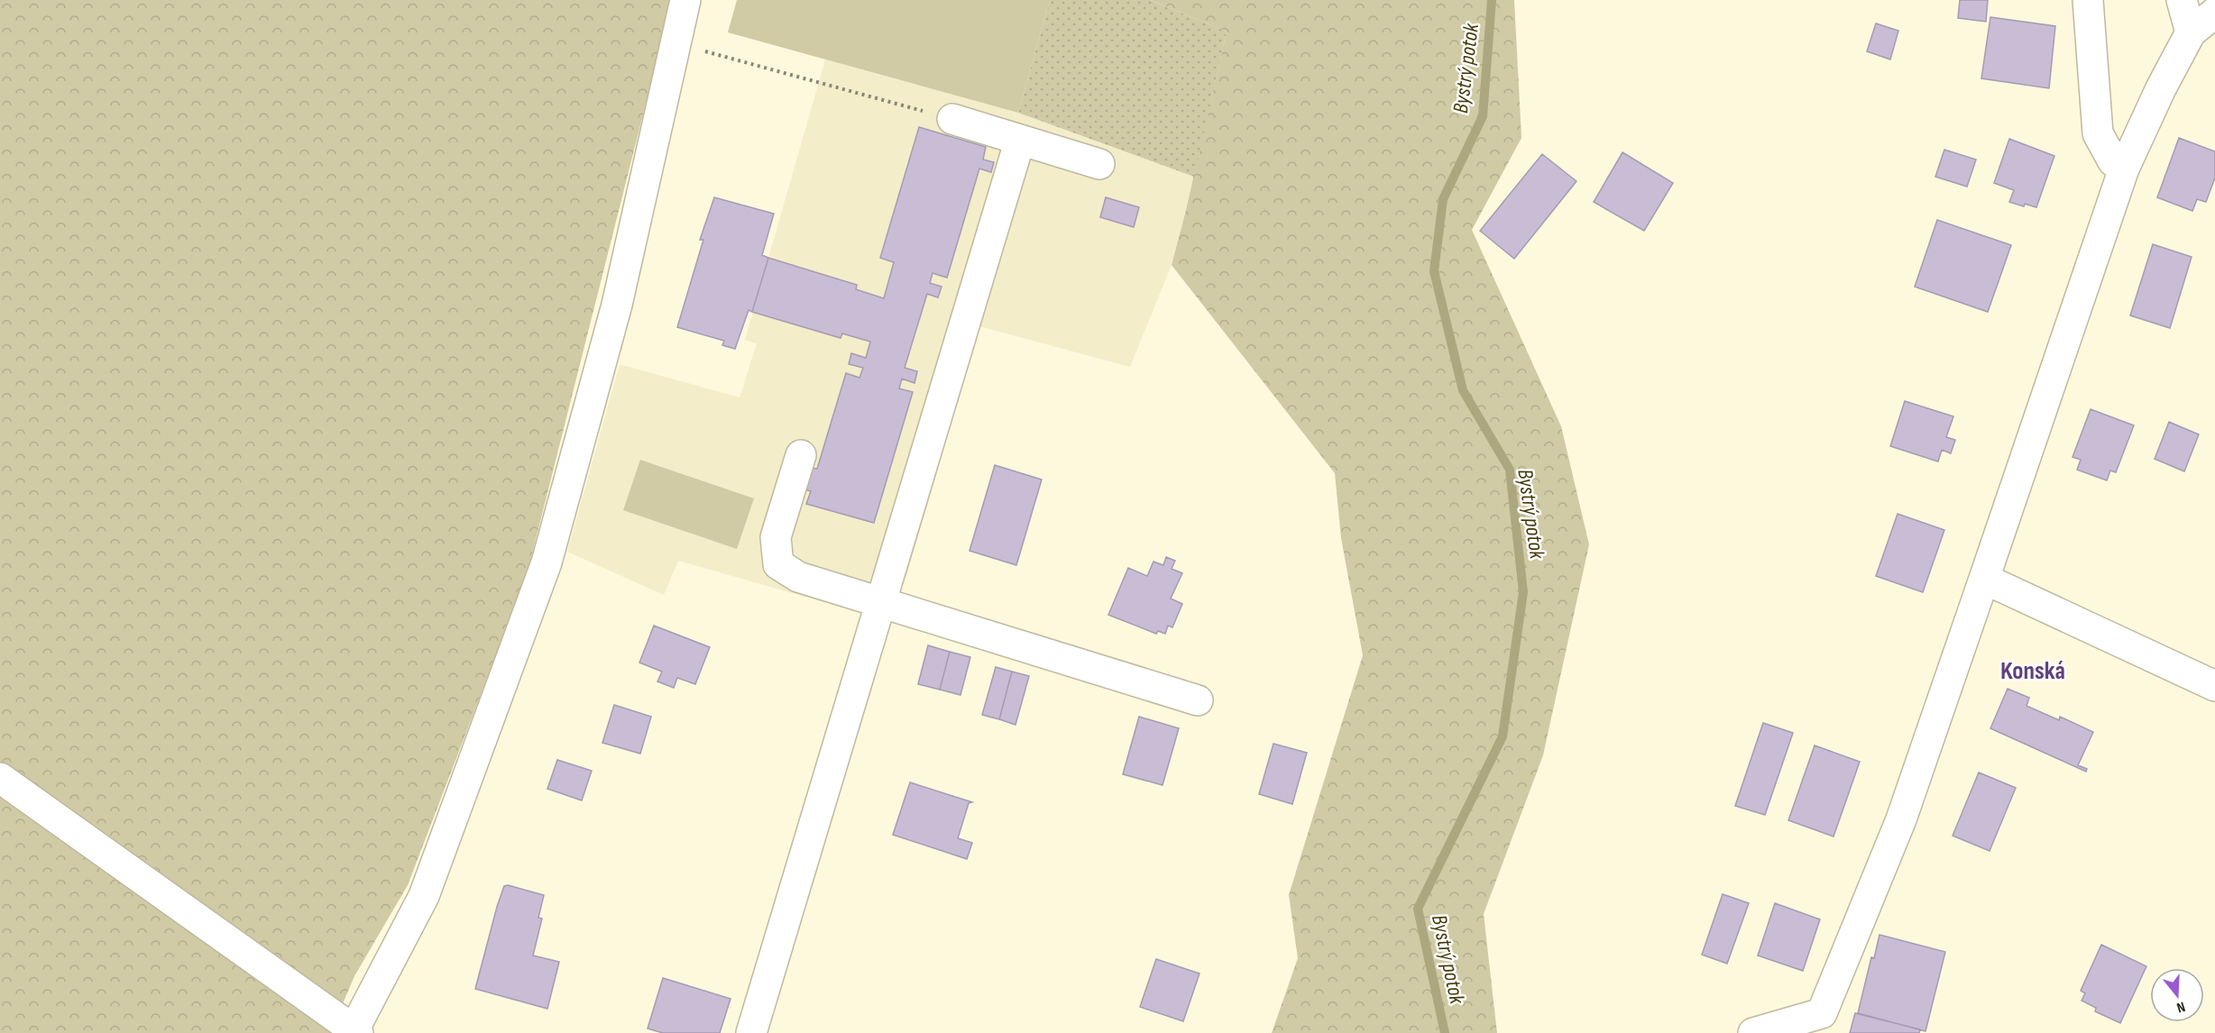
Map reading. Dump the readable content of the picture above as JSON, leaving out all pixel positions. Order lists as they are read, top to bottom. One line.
{"districts":["Konská"],"water":["Bystrý potok"],"north":"bottom"}
